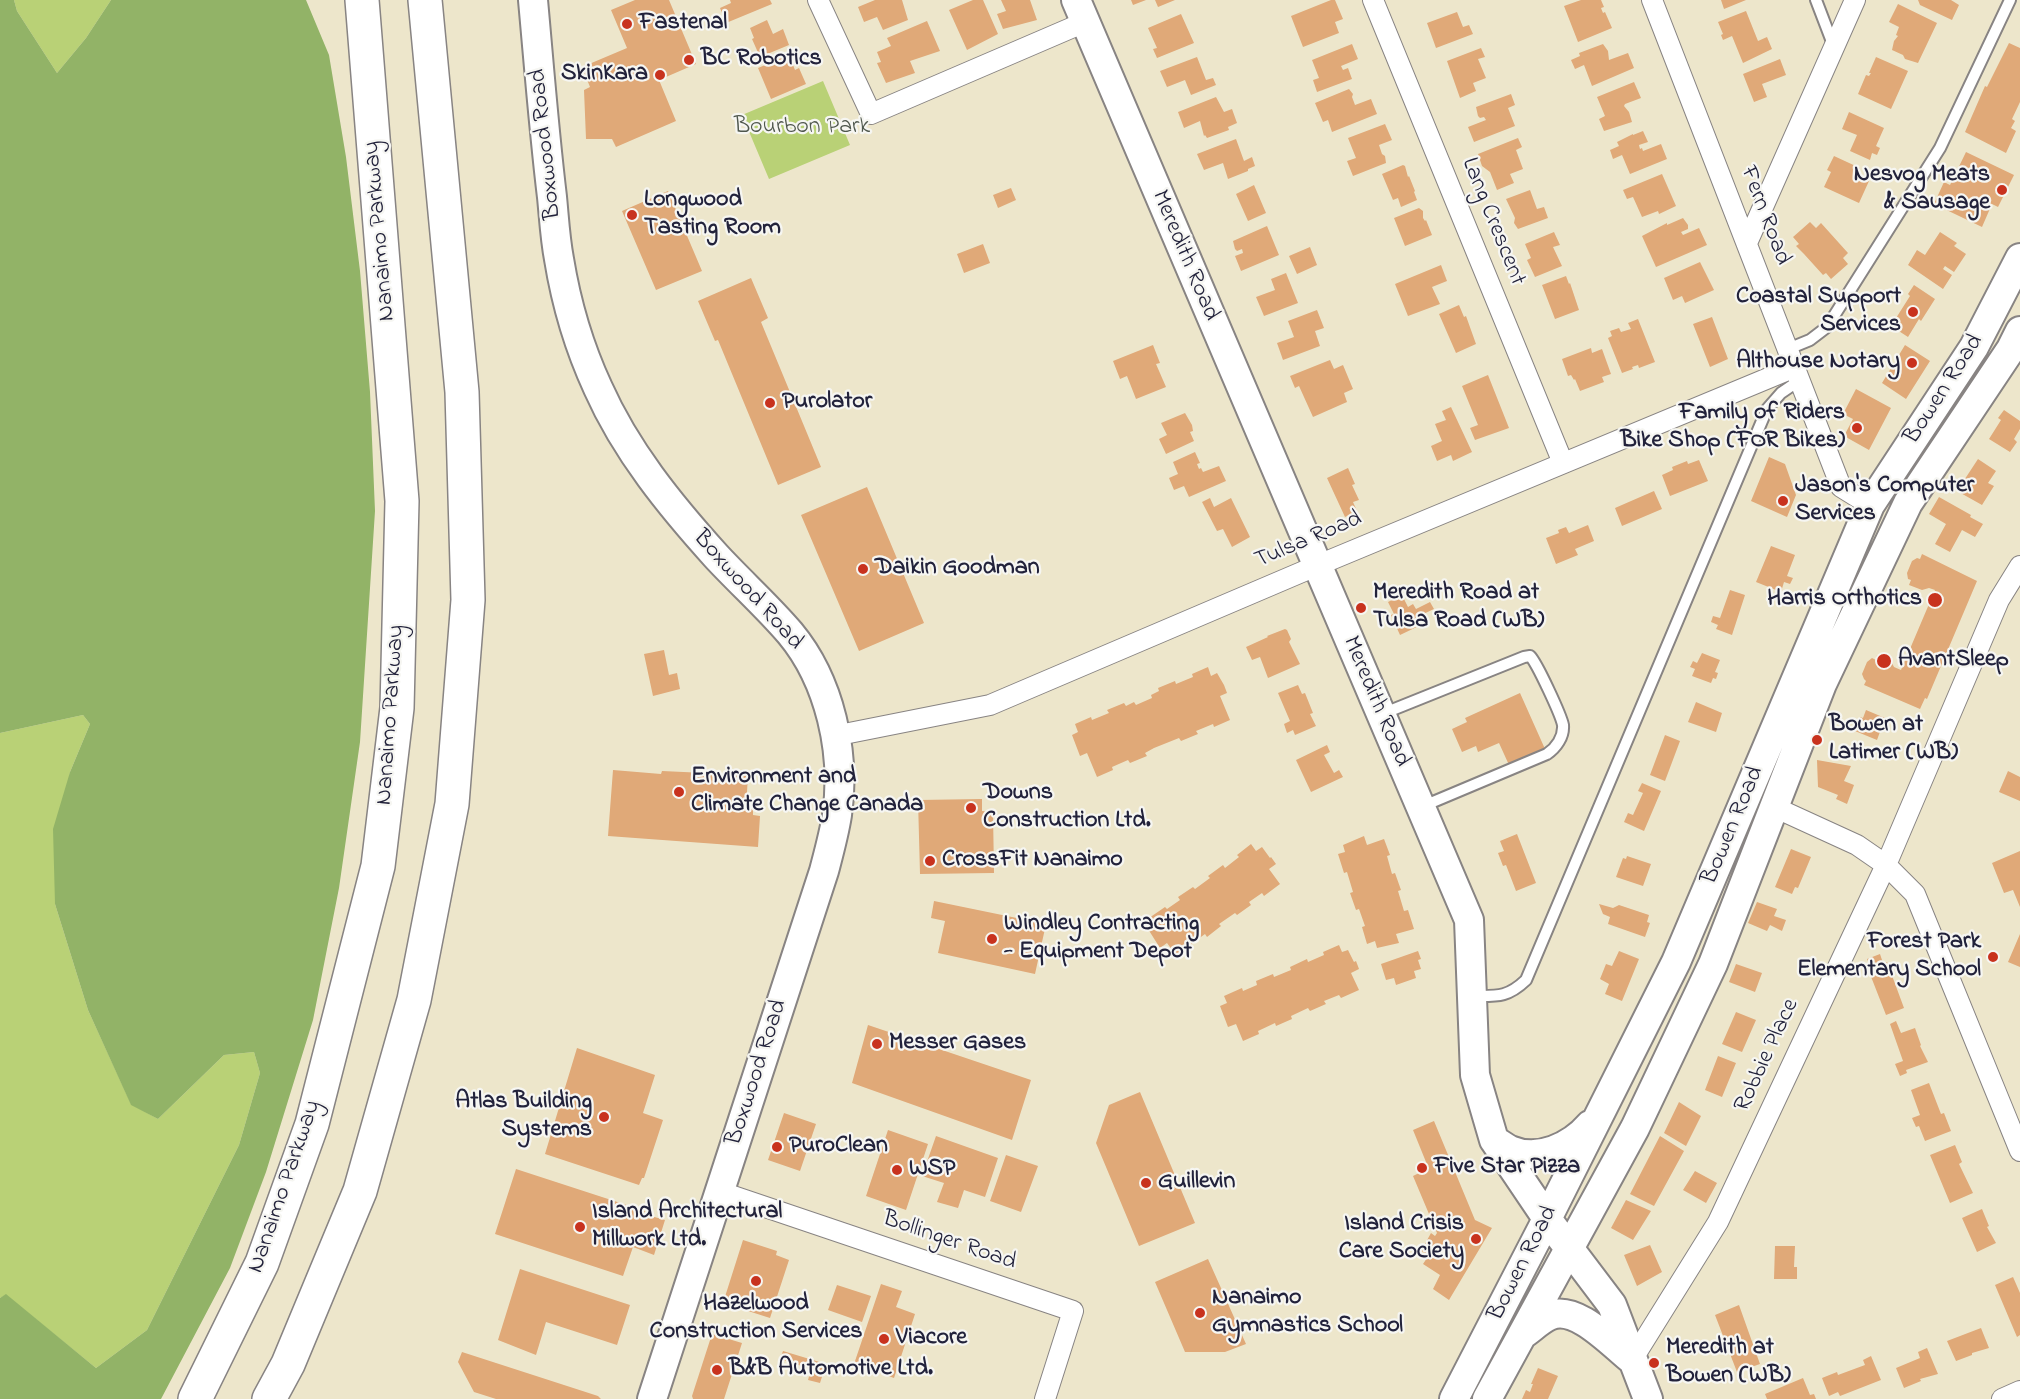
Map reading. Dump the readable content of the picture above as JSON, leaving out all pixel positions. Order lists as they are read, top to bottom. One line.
{"streets":{"highway":["Nanaimo Parkway"],"street":["Boxwood Road","Fern Road","Lang Crescent","Meredith Road","Bowen Road","Tulsa Road","Robbie Place","Bollinger Road"]},"crossings":[["Boxwood Road","Tulsa Road"],["Boxwood Road","Bollinger Road"],["Fern Road","Bowen Road"],["Fern Road","Tulsa Road"],["Lang Crescent","Tulsa Road"],["Meredith Road","Bowen Road"],["Meredith Road","Tulsa Road"],["Meredith Road","Robbie Place"]],"parks":["Bourbon Park"],"places":["Fastenal","BC Robotics","SkinKara","Nesvog Meats & Sausage","Longwood Tasting Room","Coastal Support Services","Althouse Notary","Purolator","Family of Riders Bike Shop (FOR Bikes)","Jason's Computer Services","Daikin Goodman","Harris Orthotics","Meredith Road at Tulsa Road (WB)","AvantSleep","Bowen at Latimer (WB)","Environment and Climate Change Canada","Downs Construction Ltd.","CrossFit Nanaimo","Windley Contracting - Equipment Depot","Forest Park Elementary School","Messer Gases","Atlas Building Systems","PuroClean","Five Star Pizza","WSP","Guillevin","Island Architectural Millwork Ltd.","Island Crisis Care Society","Hazelwood Construction Services","Nanaimo Gymnastics School","Viacore","Meredith at Bowen (WB)","B&B Automotive Ltd."]}
